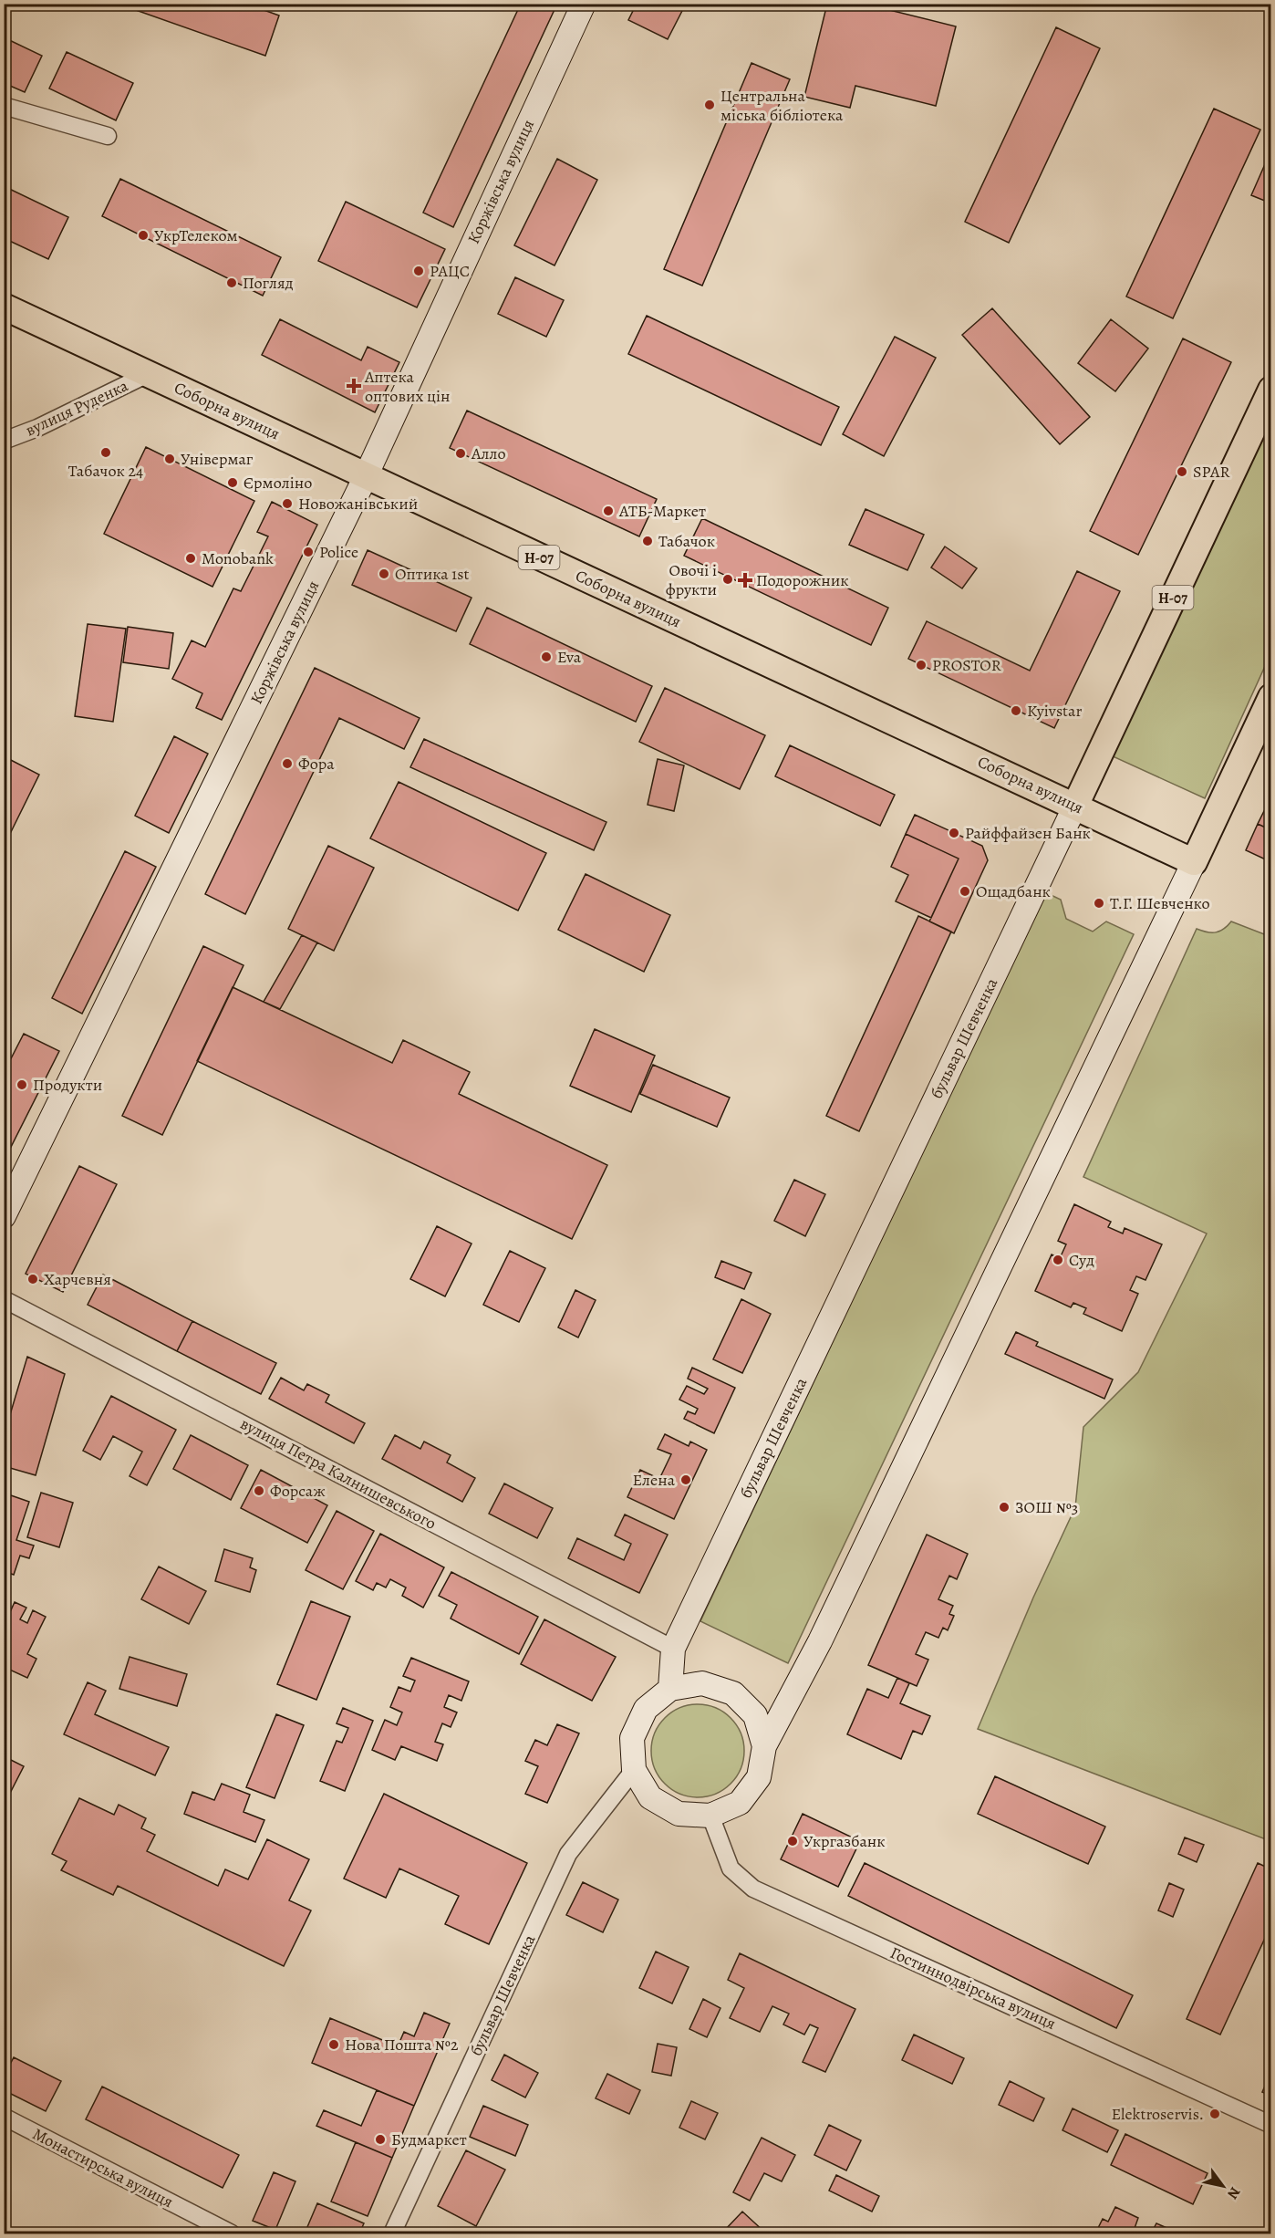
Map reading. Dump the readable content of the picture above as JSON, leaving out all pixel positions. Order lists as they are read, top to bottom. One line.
{"streets":{"main road":["Коржівська вулиця","Соборна вулиця","Н-07","бульвар Шевченка"],"street":["вулиця Руденка","вулиця Петра Калнишевського","Гостиннодвірська вулиця","Монастирська вулиця"]},"crossings":[["Коржівська вулиця","Соборна вулиця"],["вулиця Руденка","Соборна вулиця"],["Соборна вулиця","бульвар Шевченка"],["бульвар Шевченка","вулиця Петра Калнишевського"],["бульвар Шевченка","Гостиннодвірська вулиця"]],"places":{"other":["Центральна міська бібліотека","УкрТелеком","РАЦС","Погляд","Табачок 24","Алло","Універмаг","SPAR","Єрмоліно","Новожанівський","АТБ-Маркет","Табачок","Police","Monobank","Оптика 1st","Овочі і фрукти","Eva","PROSTOR","Kyivstar","Фора","Райффайзен Банк","Ощадбанк","Т.Г. Шевченко","Продукти","Суд","Харчевня","Елена","Форсаж","ЗОШ №3","Укргазбанк","Нова Пошта №2","Elektroservis.","Будмаркет"],"health":["Аптека оптових цін","Подорожник"]},"north":"bottom right"}
